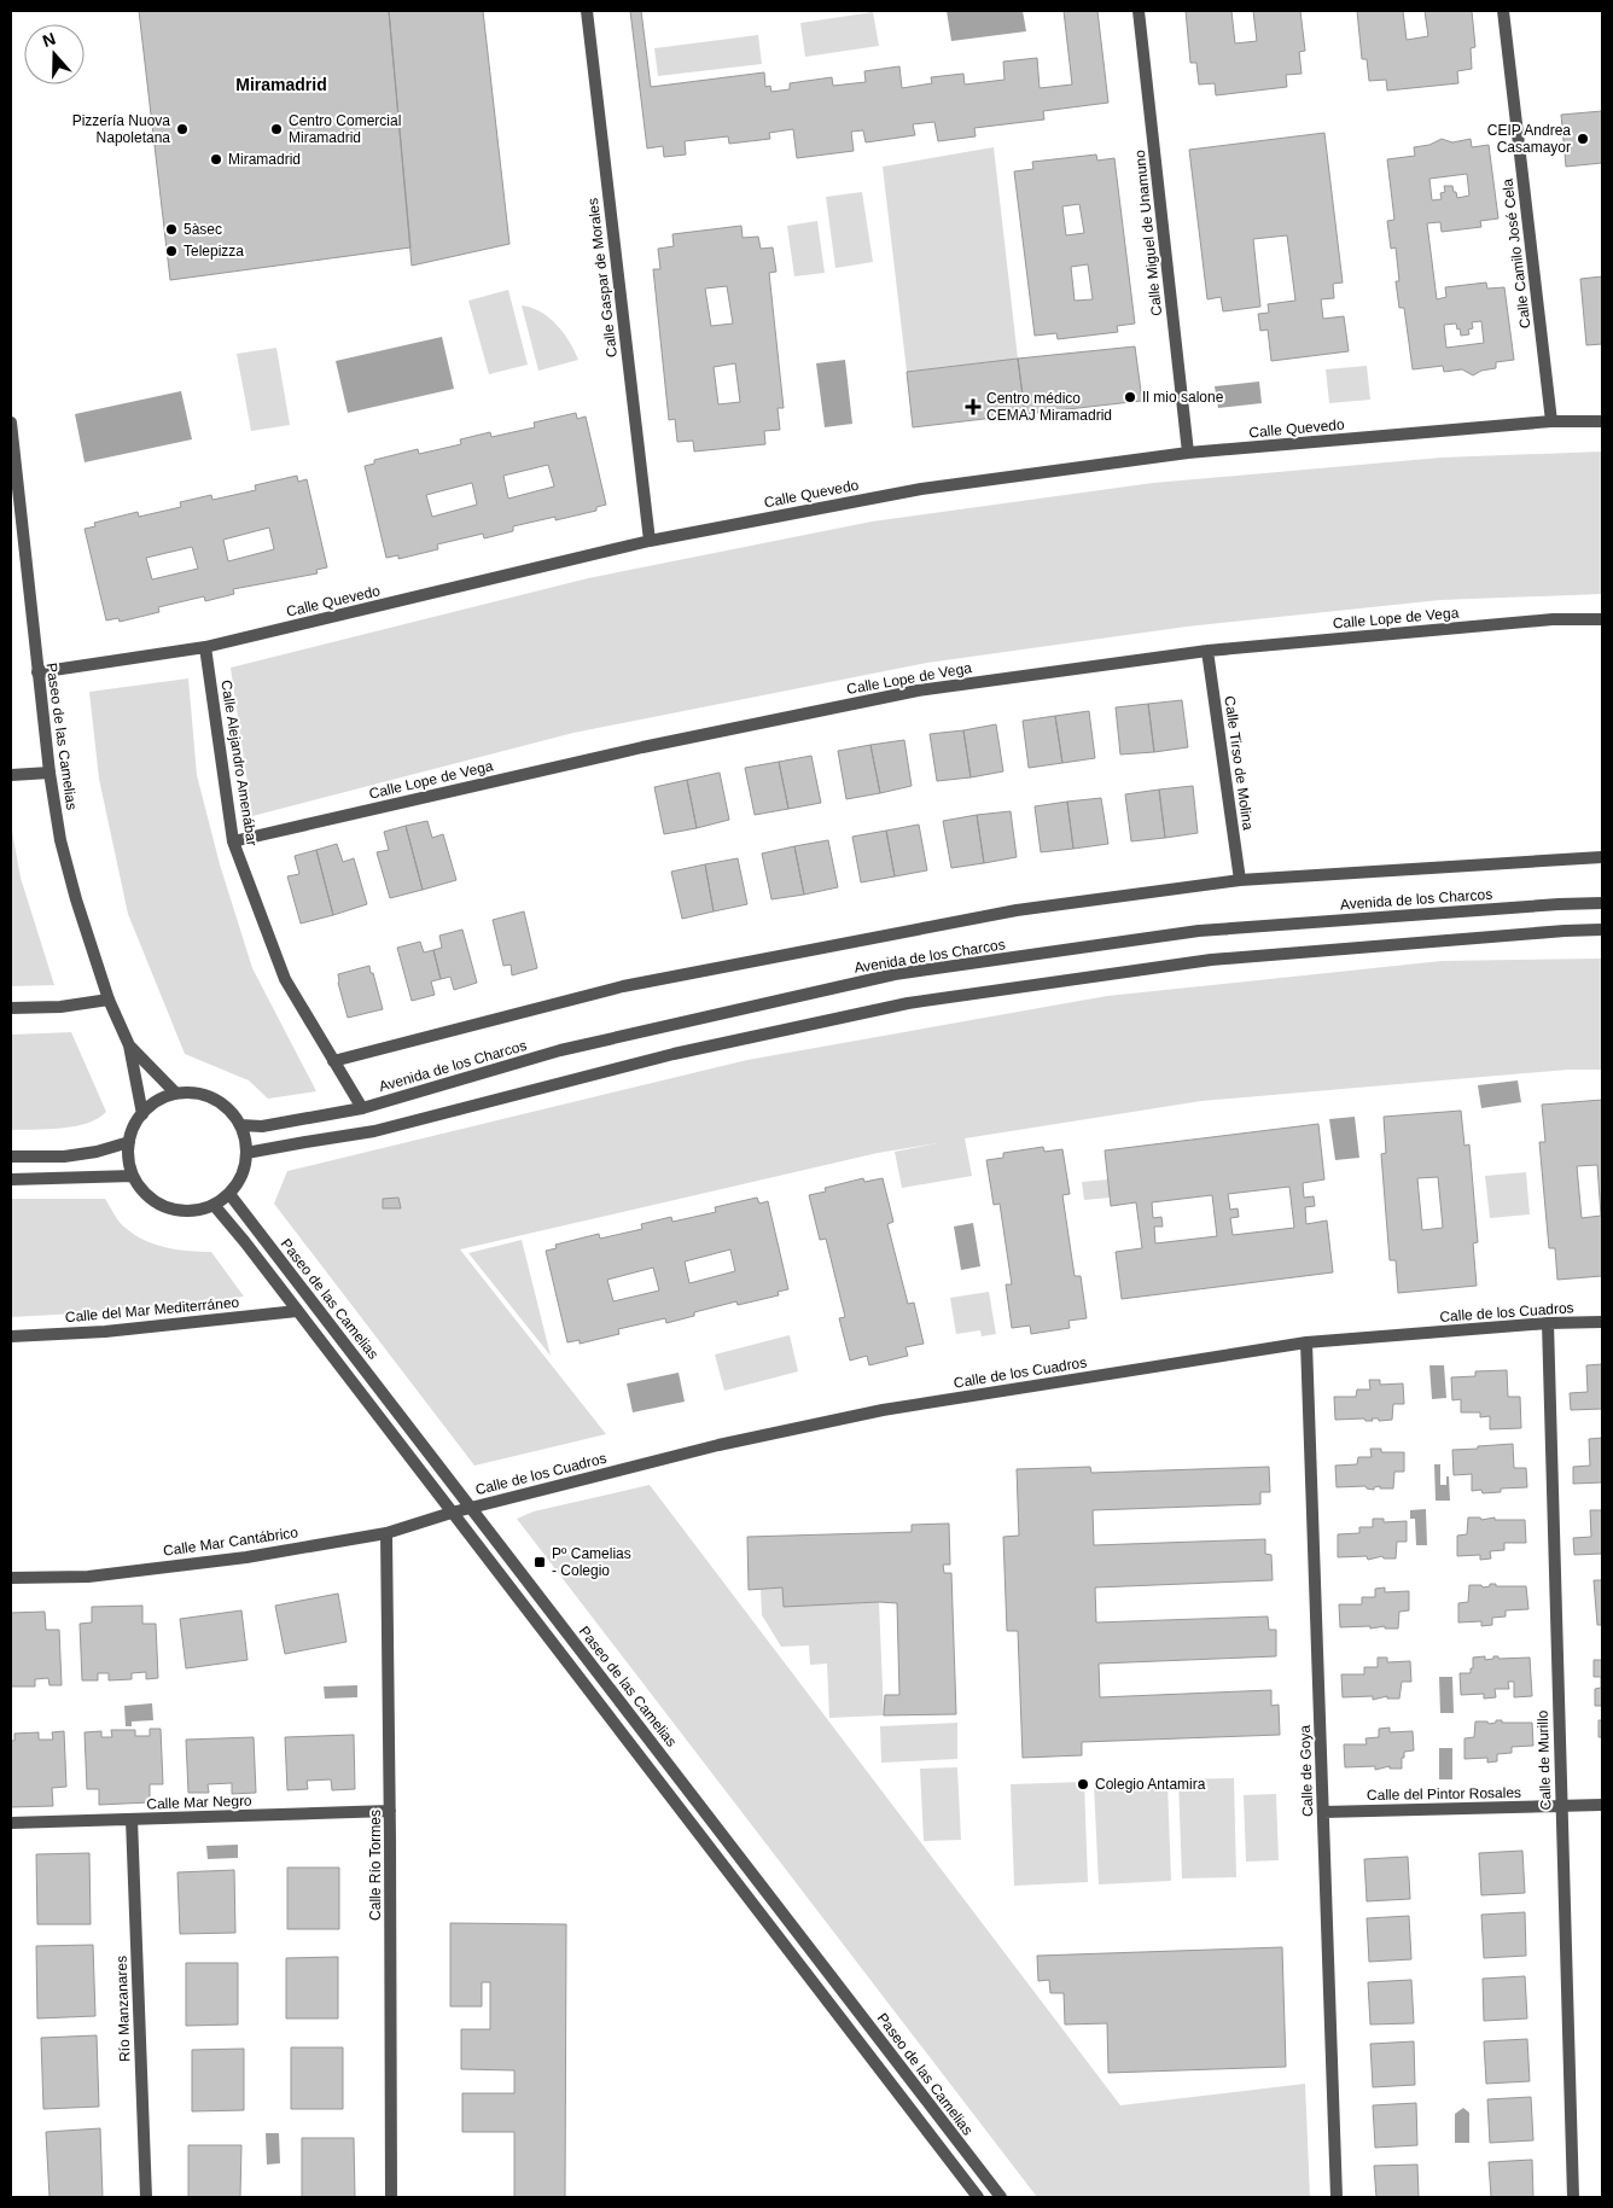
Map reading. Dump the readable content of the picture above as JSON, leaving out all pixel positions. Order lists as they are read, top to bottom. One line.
{"streets":{"street":["Calle Miguel de Unamuno","Calle Camilo José Cela","Calle Gaspar de Morales","Calle Quevedo","Calle Lope de Vega","Paseo de las Camelias","Calle Alejandro Amenábar","Calle Tirso de Molina","Avenida de los Charcos","Calle del Mar Mediterráneo","Calle de los Cuadros","Calle Mar Cantábrico","Calle de Murillo","Calle de Goya","Calle del Pintor Rosales","Calle Mar Negro","Calle Río Tormes","Río Manzanares"]},"crossings":[["Calle Miguel de Unamuno","Calle Quevedo"],["Calle Camilo José Cela","Calle Quevedo"],["Calle Gaspar de Morales","Calle Quevedo"],["Calle Quevedo","Paseo de las Camelias"],["Calle Quevedo","Calle Alejandro Amenábar"],["Calle Lope de Vega","Calle Alejandro Amenábar"],["Calle Lope de Vega","Calle Tirso de Molina"],["Paseo de las Camelias","Avenida de los Charcos"],["Paseo de las Camelias","Calle de los Cuadros"],["Calle Alejandro Amenábar","Avenida de los Charcos"],["Calle Tirso de Molina","Avenida de los Charcos"],["Calle de los Cuadros","Calle Mar Cantábrico"],["Calle de los Cuadros","Calle de Murillo"],["Calle de los Cuadros","Calle de Goya"],["Calle Mar Cantábrico","Calle Río Tormes"],["Calle de Murillo","Calle del Pintor Rosales"],["Calle de Goya","Calle del Pintor Rosales"],["Calle Mar Negro","Calle Río Tormes"],["Calle Mar Negro","Río Manzanares"]],"districts":["Miramadrid"],"places":{"other":["Pizzería Nuova Napoletana","Centro Comercial Miramadrid","CEIP Andrea Casamayor","Miramadrid","5àsec","Telepizza","Il mio salone","Colegio Antamira"],"health":["Centro médico CEMAJ Miramadrid"],"transit":["Pº Camelias - Colegio"]},"north":"top"}
